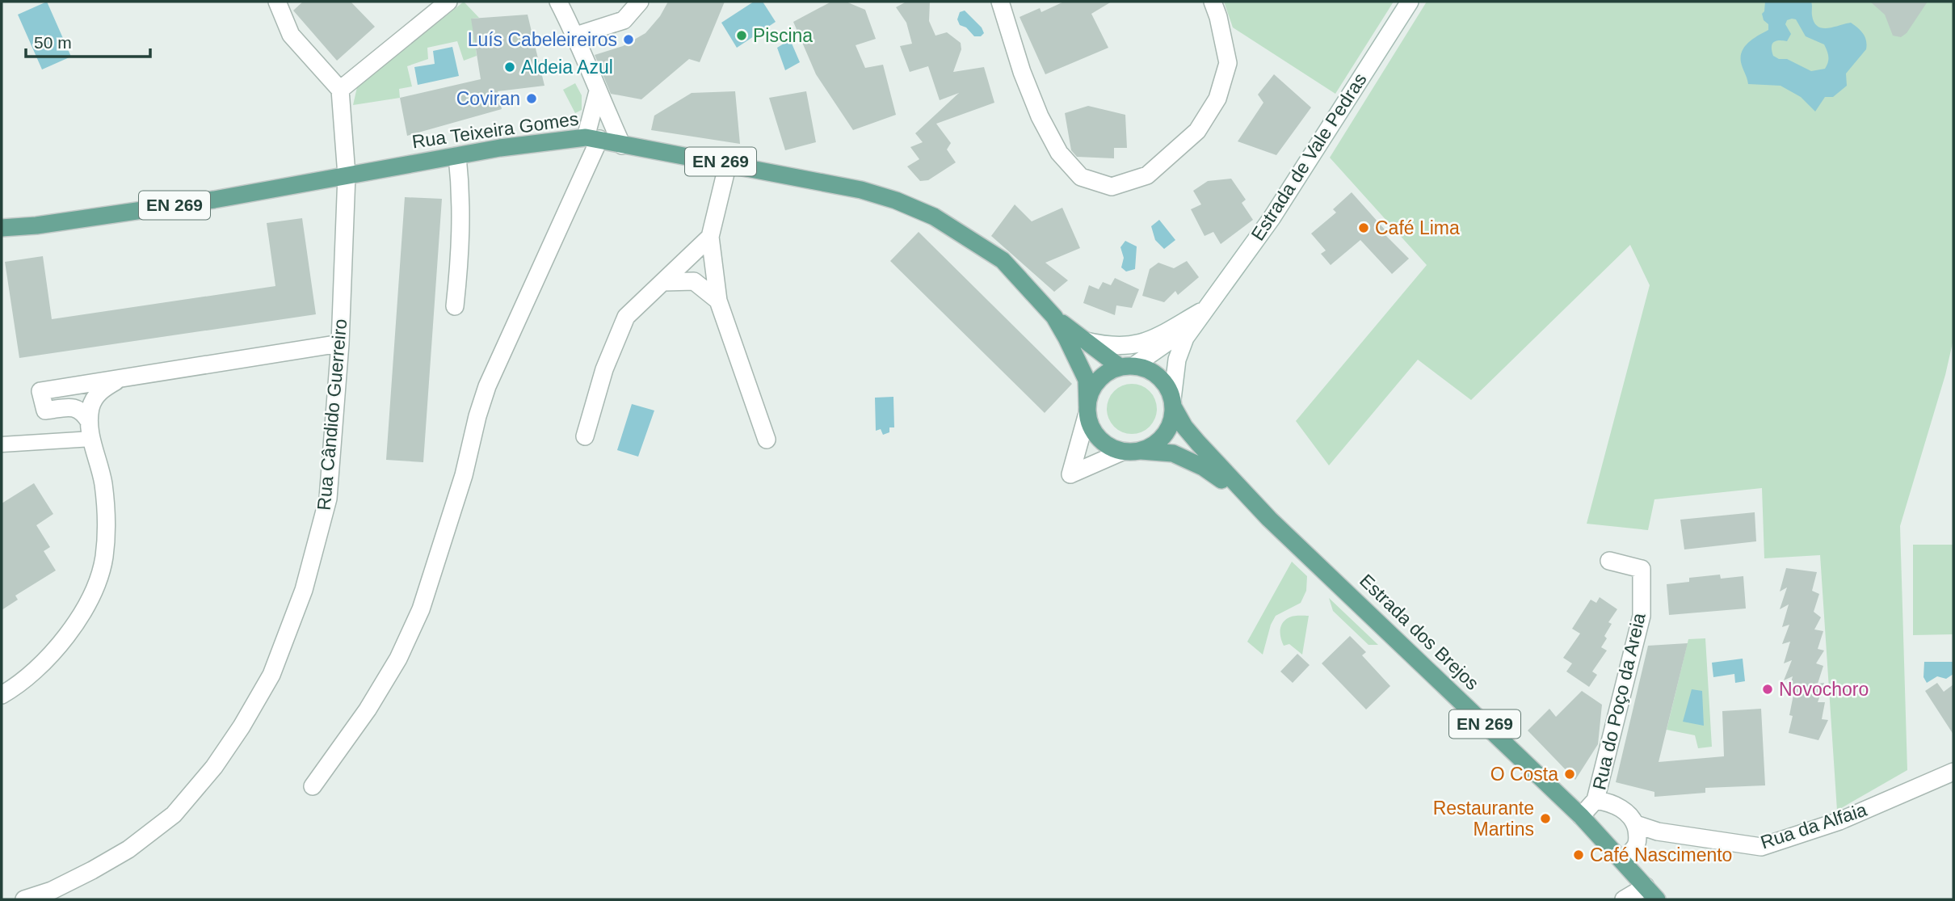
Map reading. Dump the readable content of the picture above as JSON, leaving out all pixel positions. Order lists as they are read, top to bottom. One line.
{"streets":{"main road":["Rua Teixeira Gomes","EN 269","Estrada dos Brejos"],"street":["Estrada de Vale Pedras","Rua Cândido Guerreiro","Rua do Poço da Areia","Rua da Alfaia"]},"crossings":[["Rua Teixeira Gomes","Estrada de Vale Pedras"],["Rua Teixeira Gomes","EN 269"],["Rua Teixeira Gomes","Rua Cândido Guerreiro"],["Rua Teixeira Gomes","Estrada dos Brejos"],["Estrada de Vale Pedras","EN 269"],["Estrada de Vale Pedras","Estrada dos Brejos"],["EN 269","Estrada dos Brejos"]],"places":["Piscina","Luís Cabeleireiros","Aldeia Azul","Coviran","Café Lima","Novochoro","O Costa","Restaurante Martins","Café Nascimento"],"scale_bar":"50 m"}
